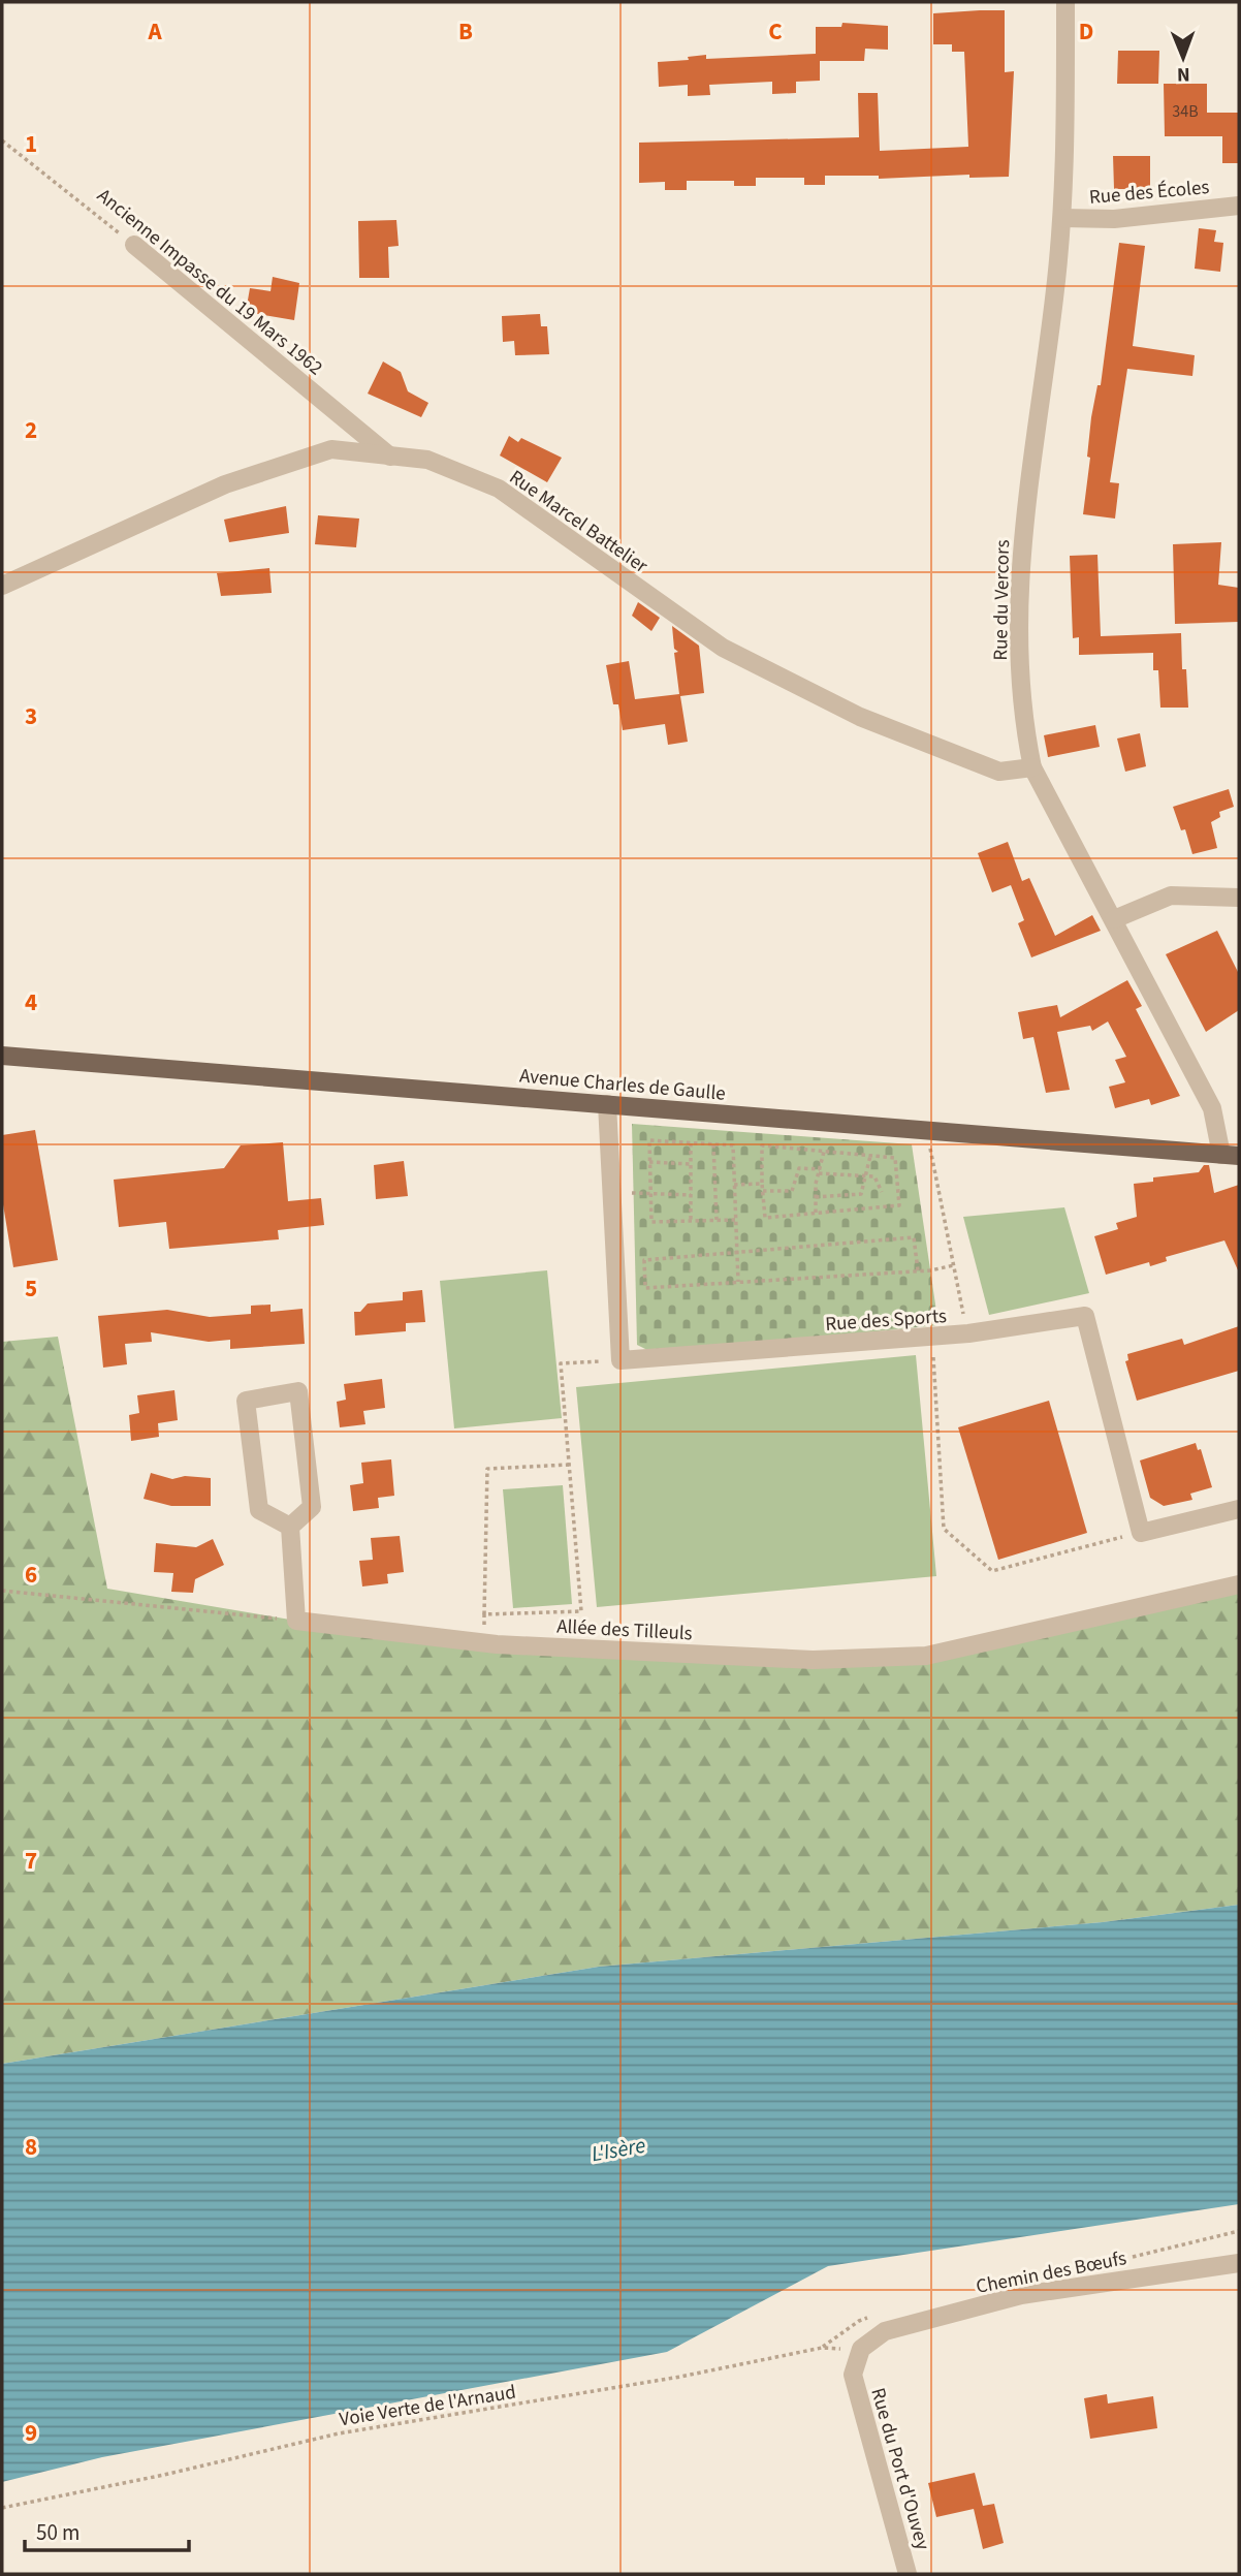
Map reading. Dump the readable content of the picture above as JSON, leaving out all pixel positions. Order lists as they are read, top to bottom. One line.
{"streets":{"main road":["Avenue Charles de Gaulle"],"street":["Rue des Écoles","Ancienne Impasse du 19 Mars 1962","Rue Marcel Battelier","Rue du Vercors","Rue des Sports","Allée des Tilleuls","Chemin des Bœufs","Rue du Port d'Ouvey"],"path":["Voie Verte de l'Arnaud"]},"crossings":[["Rue des Écoles","Rue du Vercors"],["Ancienne Impasse du 19 Mars 1962","Rue Marcel Battelier"],["Rue Marcel Battelier","Rue du Vercors"],["Rue du Vercors","Avenue Charles de Gaulle"],["Chemin des Bœufs","Voie Verte de l'Arnaud"],["Chemin des Bœufs","Rue du Port d'Ouvey"],["Voie Verte de l'Arnaud","Rue du Port d'Ouvey"]],"water":["L'Isère"],"house_numbers":["34B"],"scale_bar":"50 m","north":"bottom","grid":{"columns":["A","B","C","D"],"rows":["1","2","3","4","5","6","7","8","9"]}}
